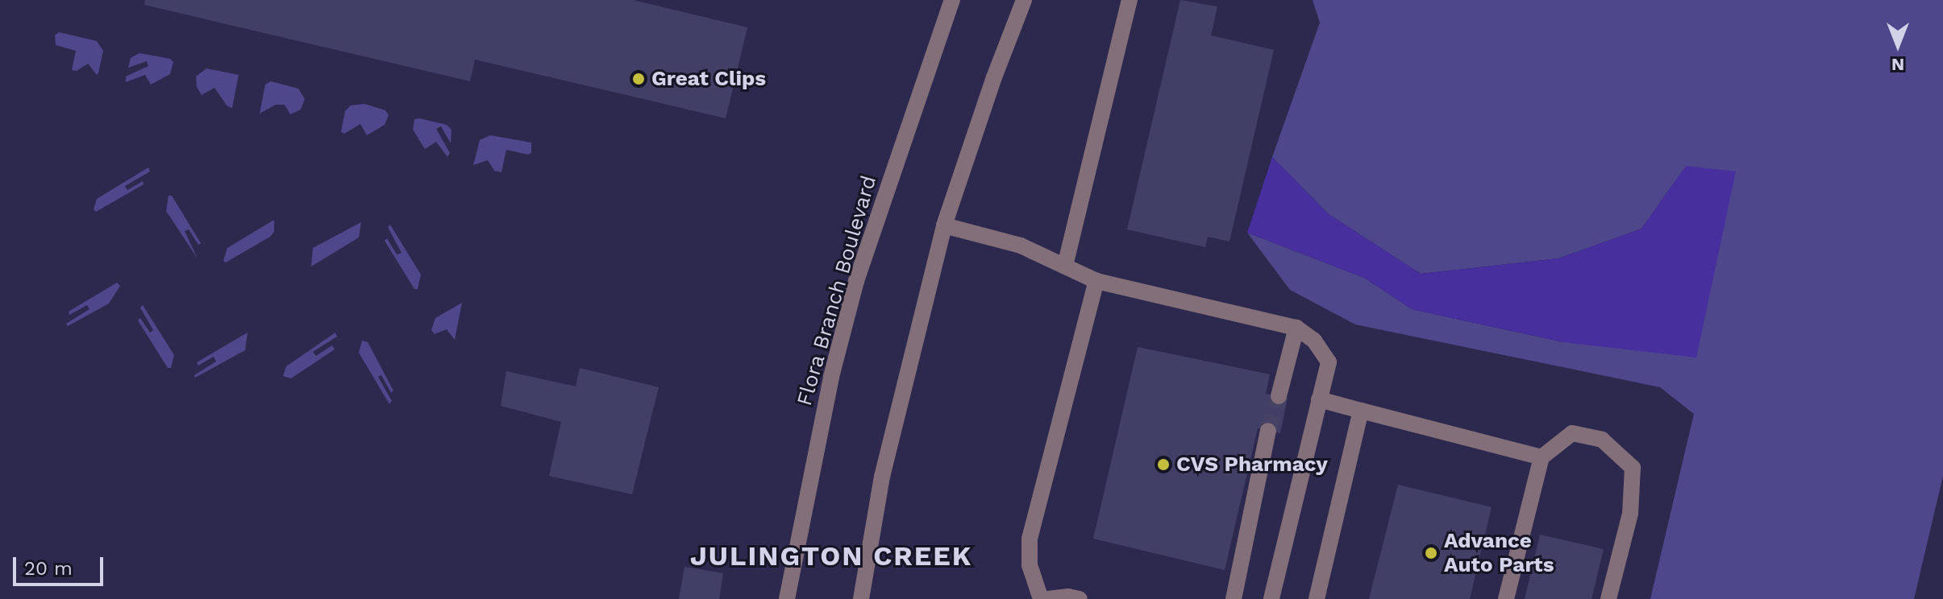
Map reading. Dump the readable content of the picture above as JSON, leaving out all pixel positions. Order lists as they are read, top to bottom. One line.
{"streets":{"street":["Flora Branch Boulevard"]},"districts":["JULINGTON CREEK"],"places":["Great Clips","CVS Pharmacy","Advance Auto Parts"],"scale_bar":"20 m","north":"bottom"}
